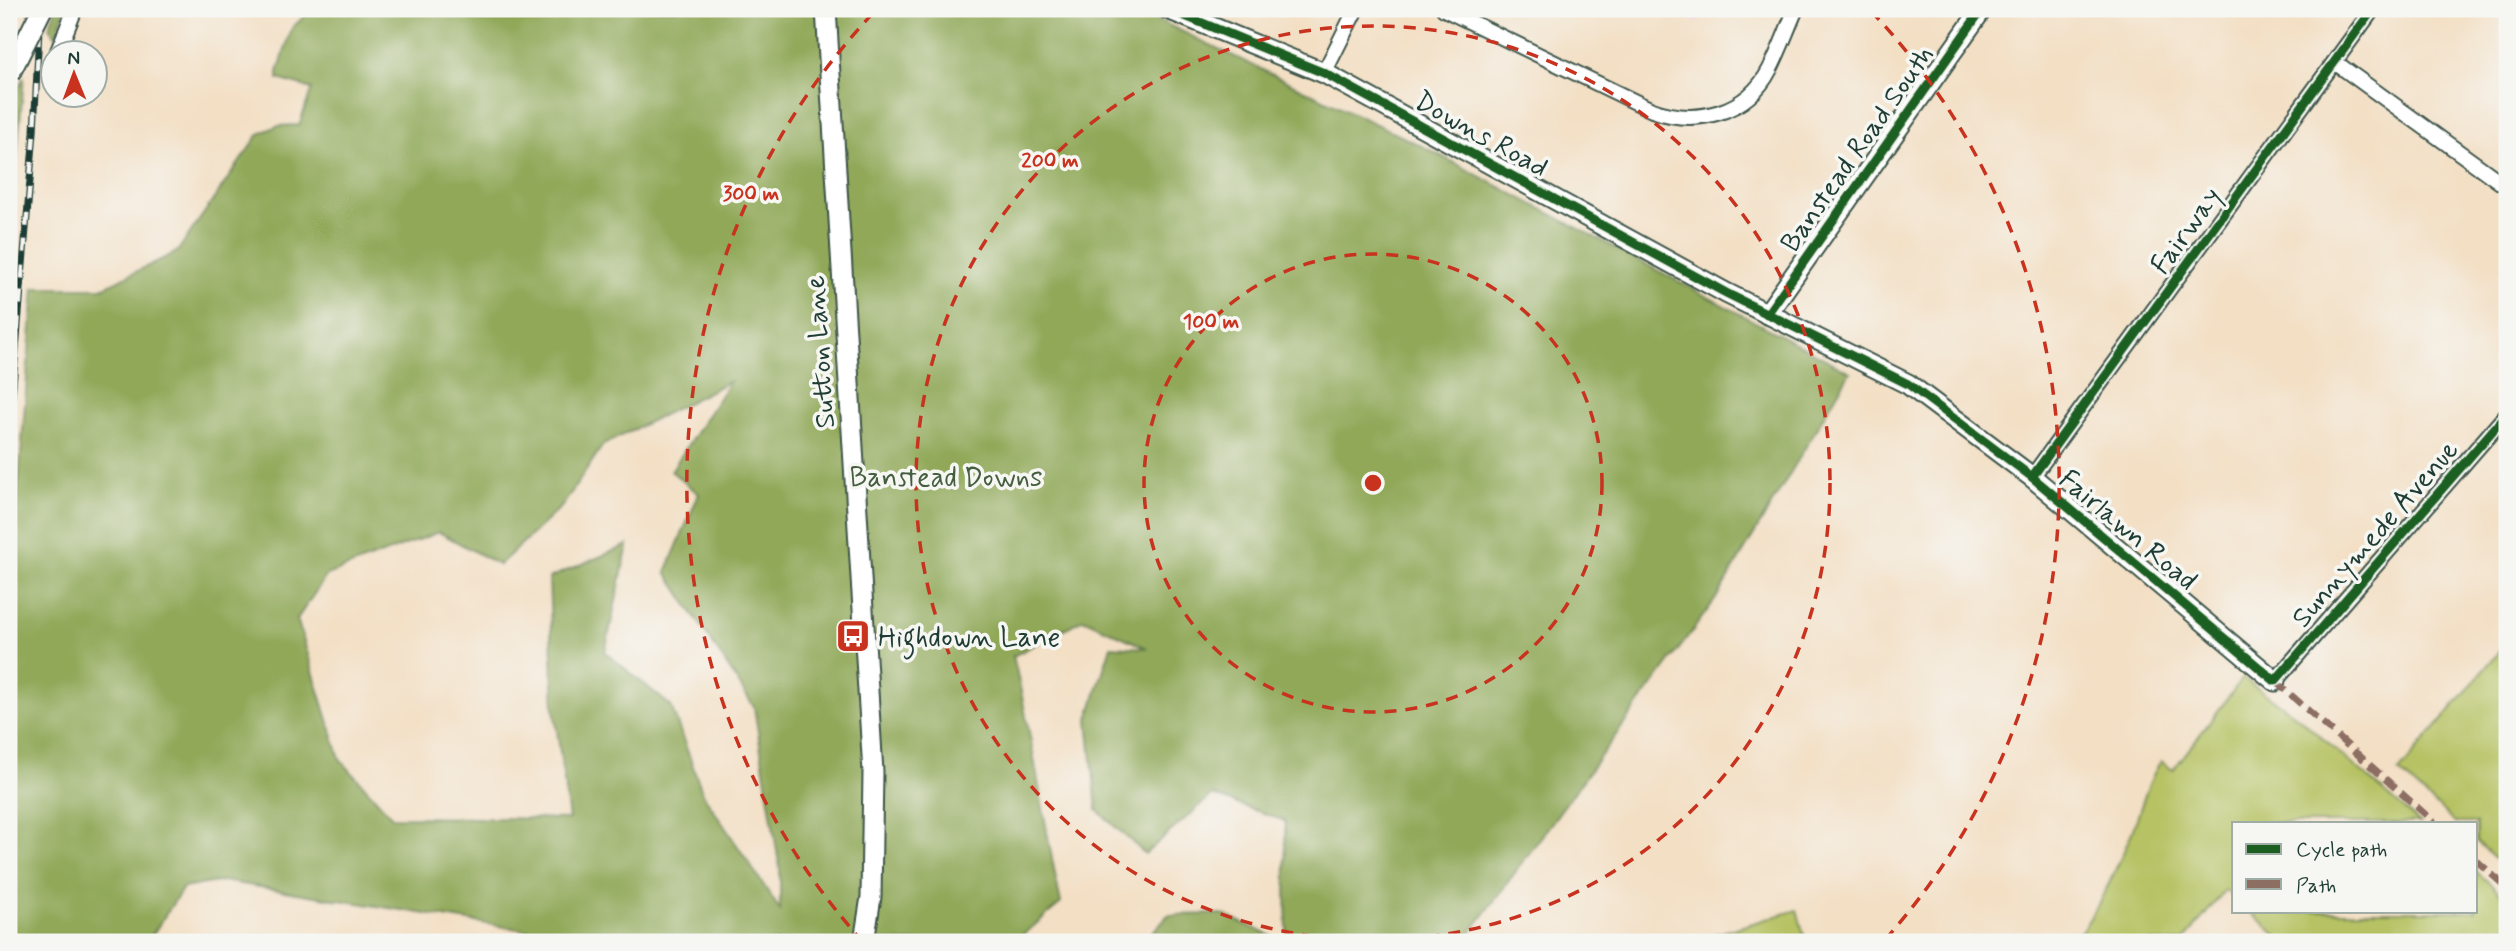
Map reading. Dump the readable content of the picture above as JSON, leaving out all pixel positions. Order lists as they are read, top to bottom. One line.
{"streets":{"street":["Downs Road","Banstead Road South","Fairway","Sutton Lane","Fairlawn Road","Sunnymede Avenue"]},"crossings":[["Downs Road","Banstead Road South"],["Downs Road","Fairlawn Road"],["Banstead Road South","Fairlawn Road"],["Fairway","Fairlawn Road"],["Fairlawn Road","Sunnymede Avenue"]],"parks":["Banstead Downs"],"places":{"bus stop":["Highdown Lane"]},"legend":["Cycle path","Path"],"north":"top","rings":["200 m","300 m","100 m"]}
